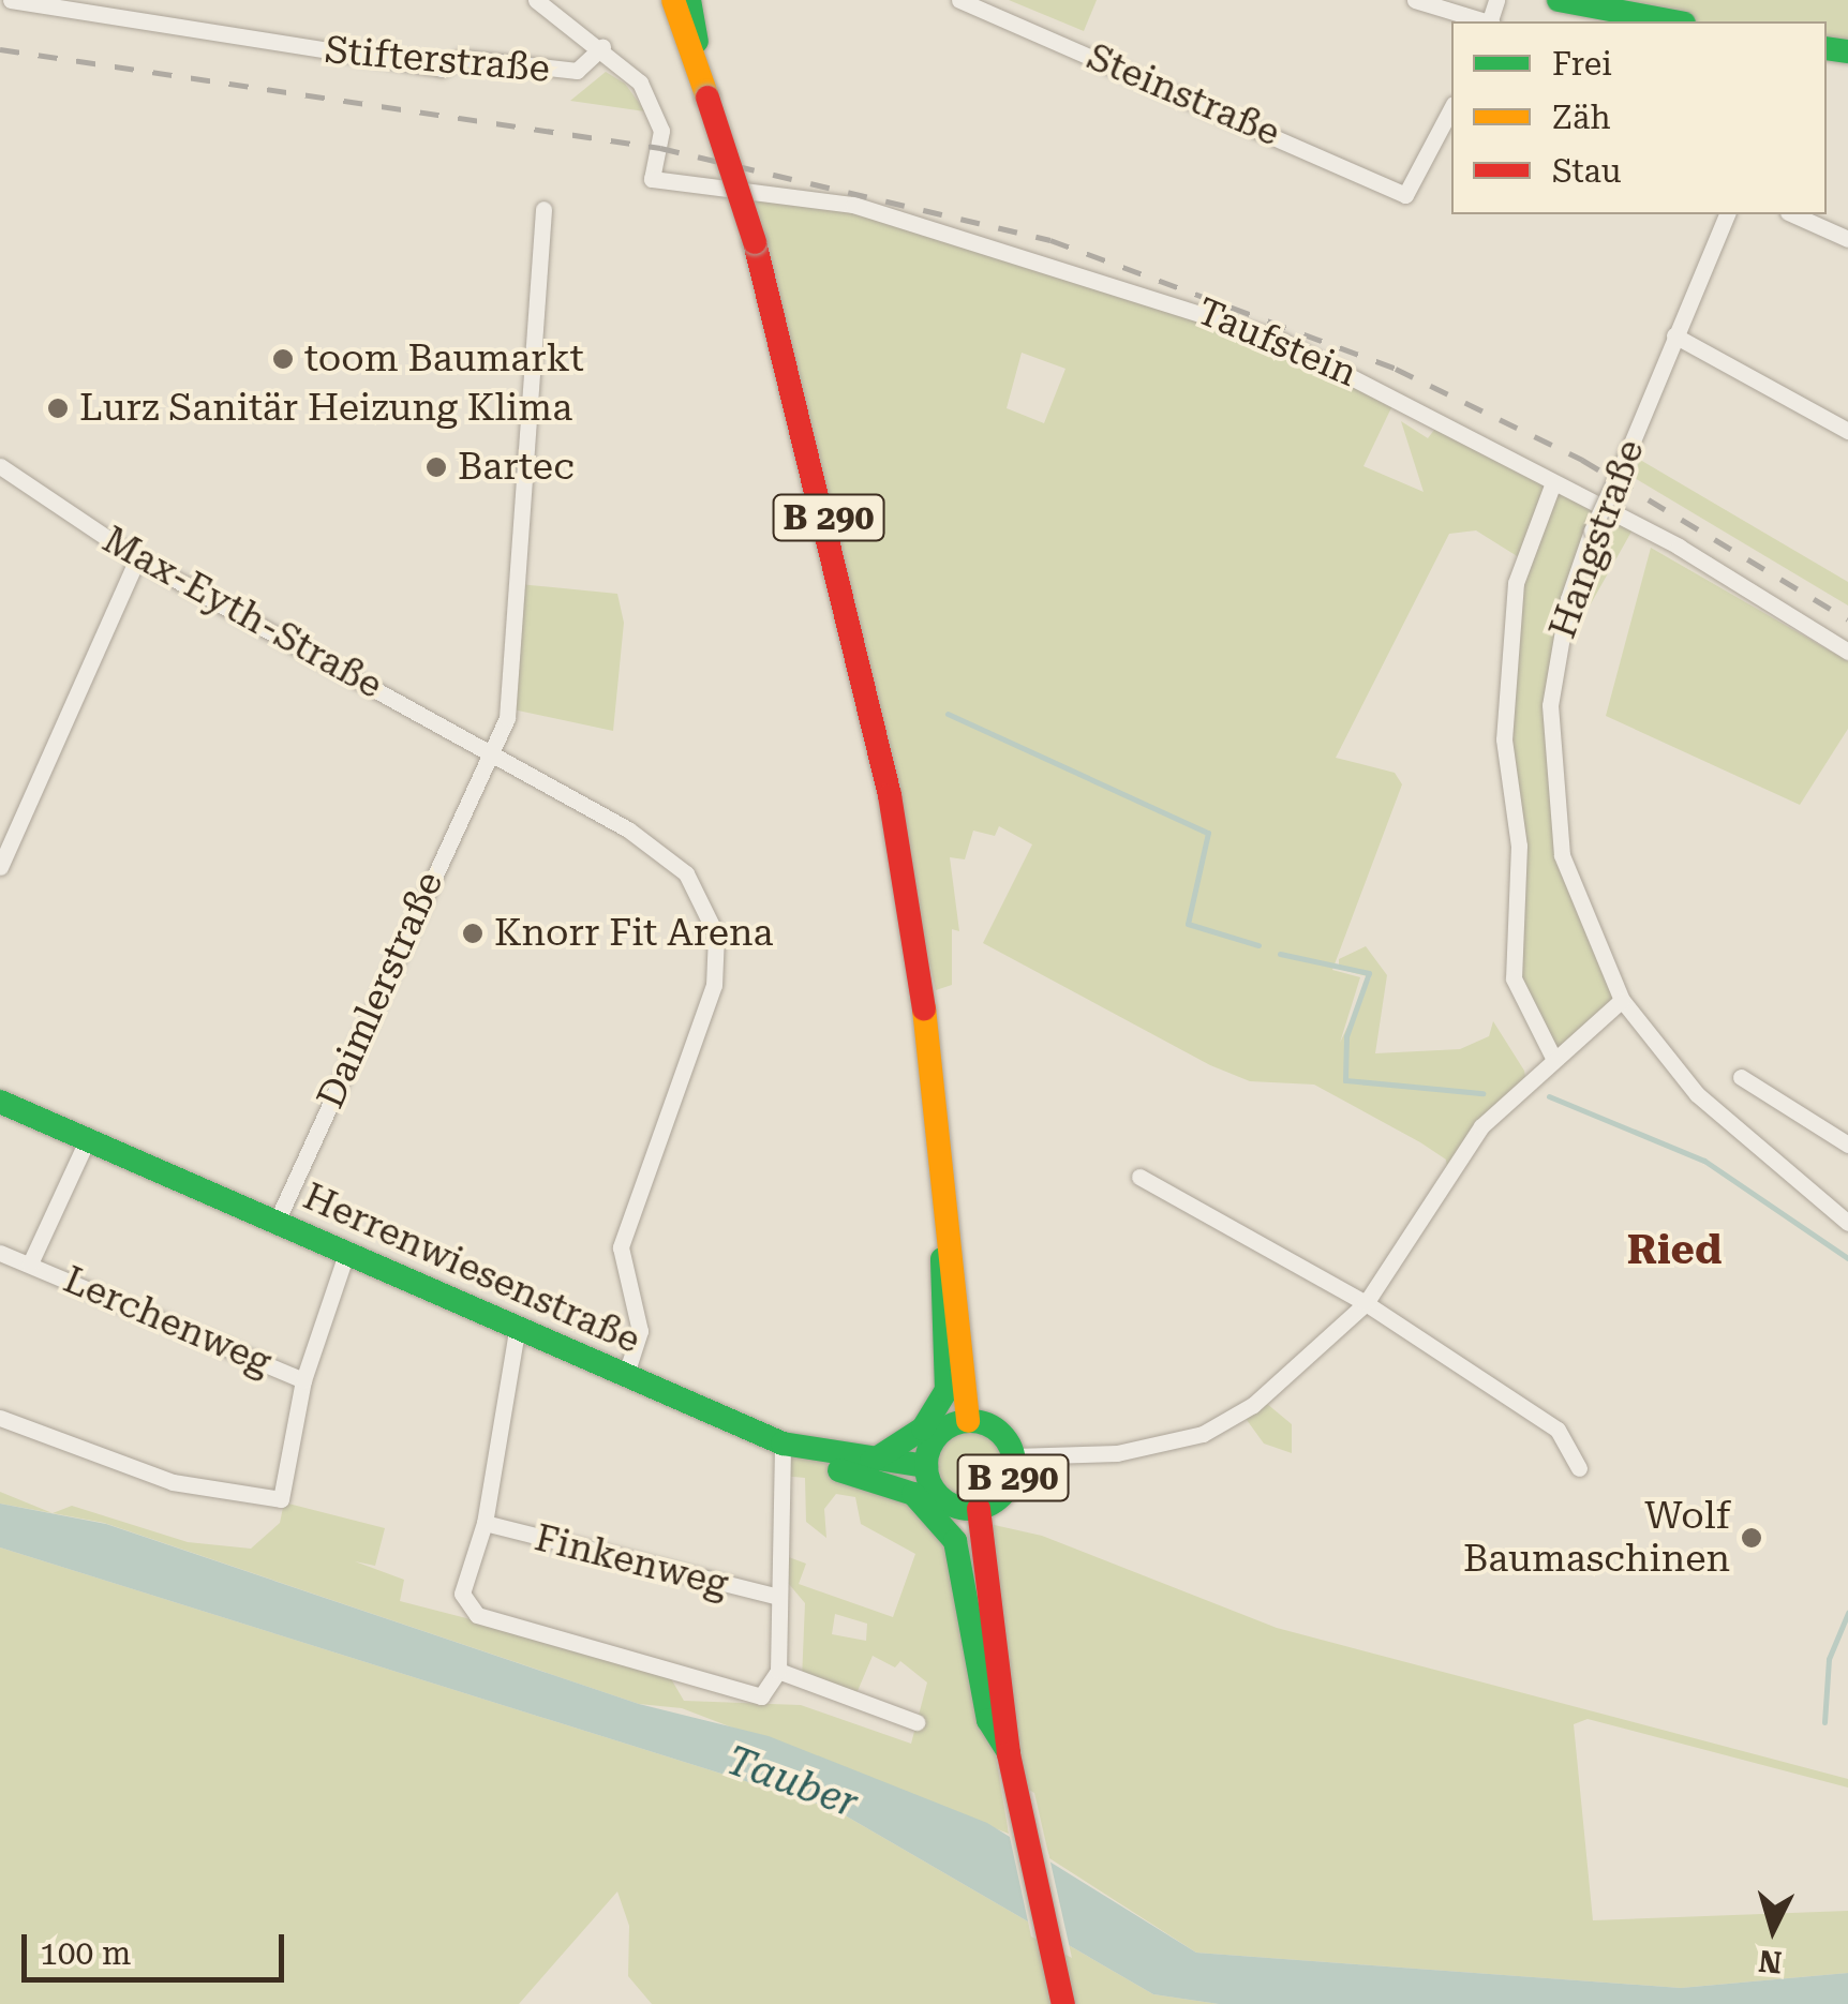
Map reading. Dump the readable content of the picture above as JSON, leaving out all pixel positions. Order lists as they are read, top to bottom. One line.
{"streets":{"main road":["B 290","Herrenwiesenstraße"],"street":["Stifterstraße","Steinstraße","Taufstein","Hangstraße","Max-Eyth-Straße","Daimlerstraße","Lerchenweg","Finkenweg"]},"crossings":[["Stifterstraße","Taufstein"],["B 290","Herrenwiesenstraße"],["Max-Eyth-Straße","Daimlerstraße"],["Max-Eyth-Straße","Herrenwiesenstraße"],["Daimlerstraße","Herrenwiesenstraße"],["Herrenwiesenstraße","Lerchenweg"]],"districts":["Ried"],"water":["Tauber"],"places":["toom Baumarkt","Lurz Sanitär Heizung Klima","Bartec","Knorr Fit Arena","Wolf Baumaschinen"],"legend":["Frei","Zäh","Stau"],"scale_bar":"100 m","north":"bottom"}
